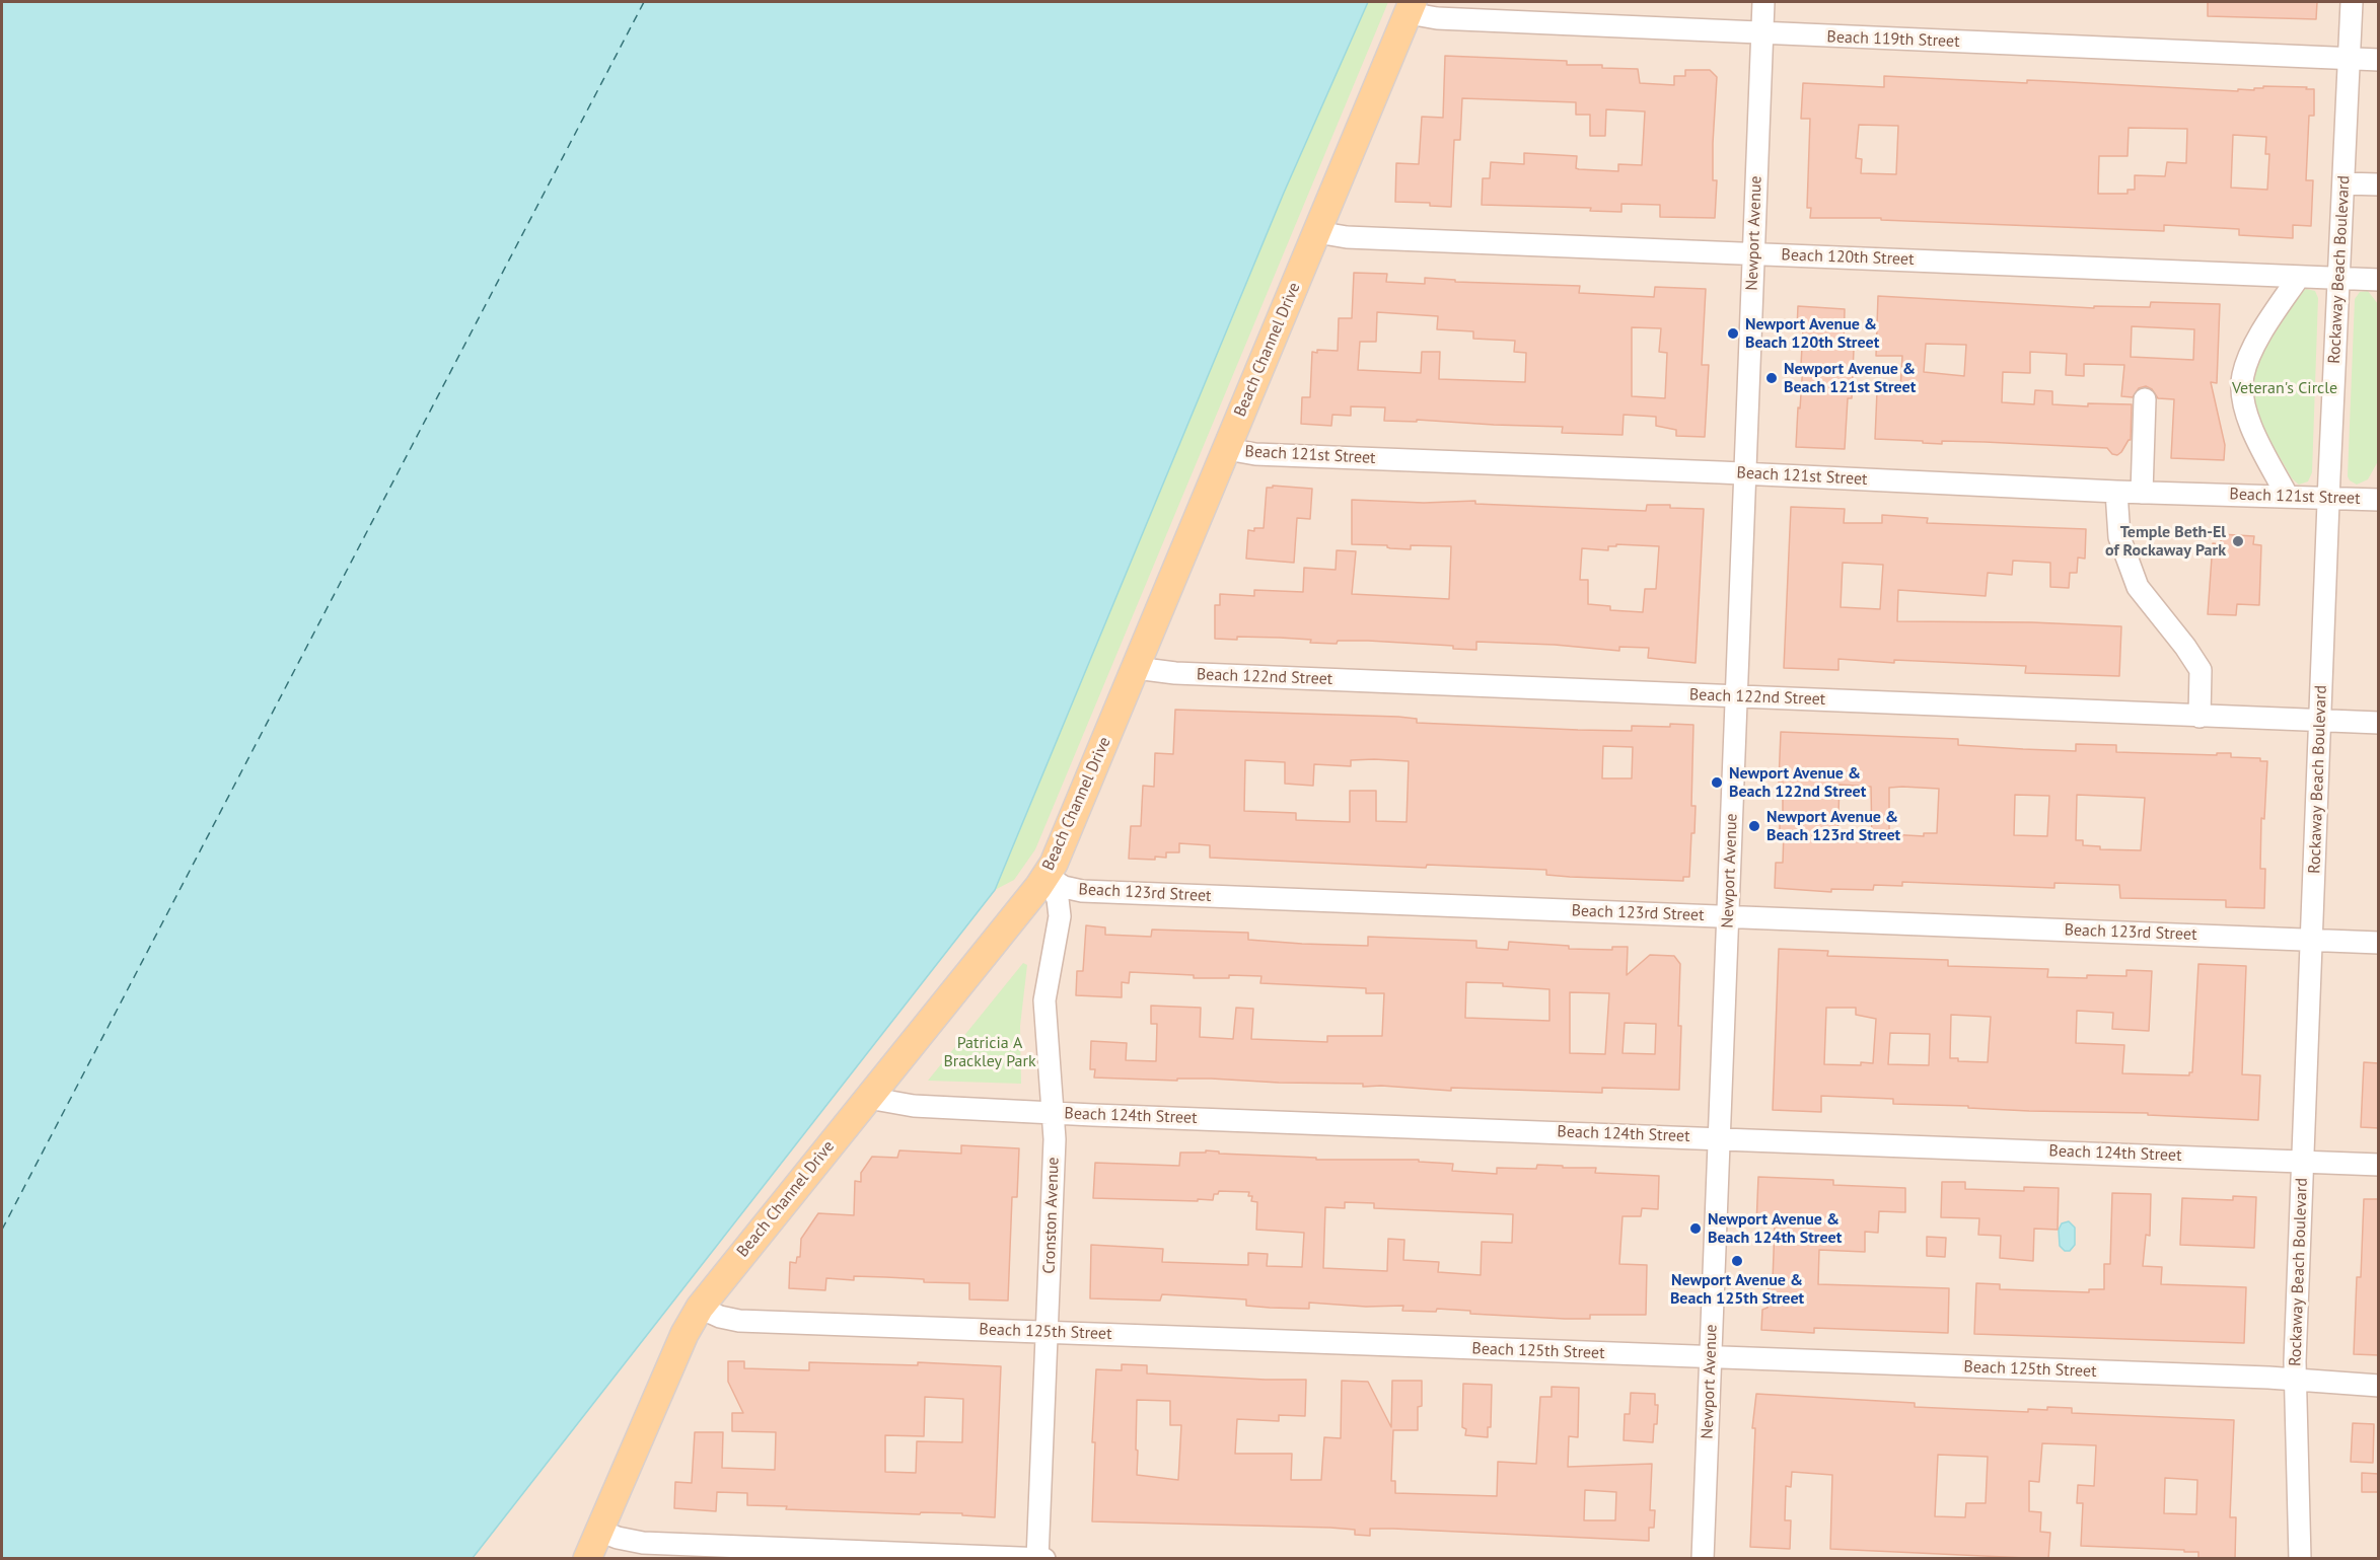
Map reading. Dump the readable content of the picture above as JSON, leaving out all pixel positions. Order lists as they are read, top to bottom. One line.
{"streets":{"main road":["Beach Channel Drive"],"street":["Beach 119th Street","Newport Avenue","Beach 120th Street","Rockaway Beach Boulevard","Beach 121st Street","Beach 122nd Street","Beach 123rd Street","Beach 124th Street","Cronston Avenue","Beach 125th Street"]},"crossings":[["Beach 119th Street","Newport Avenue"],["Beach 119th Street","Rockaway Beach Boulevard"],["Beach 119th Street","Beach Channel Drive"],["Newport Avenue","Beach 120th Street"],["Newport Avenue","Beach 121st Street"],["Newport Avenue","Beach 122nd Street"],["Newport Avenue","Beach 123rd Street"],["Newport Avenue","Beach 124th Street"],["Newport Avenue","Beach 125th Street"],["Beach 120th Street","Rockaway Beach Boulevard"],["Beach 120th Street","Beach Channel Drive"],["Rockaway Beach Boulevard","Beach 121st Street"],["Rockaway Beach Boulevard","Beach 122nd Street"],["Rockaway Beach Boulevard","Beach 123rd Street"],["Rockaway Beach Boulevard","Beach 124th Street"],["Rockaway Beach Boulevard","Beach 125th Street"],["Beach Channel Drive","Beach 121st Street"],["Beach Channel Drive","Beach 122nd Street"],["Beach Channel Drive","Beach 123rd Street"],["Beach Channel Drive","Beach 124th Street"],["Beach Channel Drive","Cronston Avenue"],["Beach Channel Drive","Beach 125th Street"],["Beach 123rd Street","Cronston Avenue"],["Beach 124th Street","Cronston Avenue"],["Cronston Avenue","Beach 125th Street"]],"parks":["Veteran's Circle","Patricia A Brackley Park"],"places":["Newport Avenue & Beach 120th Street","Newport Avenue & Beach 121st Street","Temple Beth-El of Rockaway Park","Newport Avenue & Beach 122nd Street","Newport Avenue & Beach 123rd Street","Newport Avenue & Beach 124th Street","Newport Avenue & Beach 125th Street"]}
